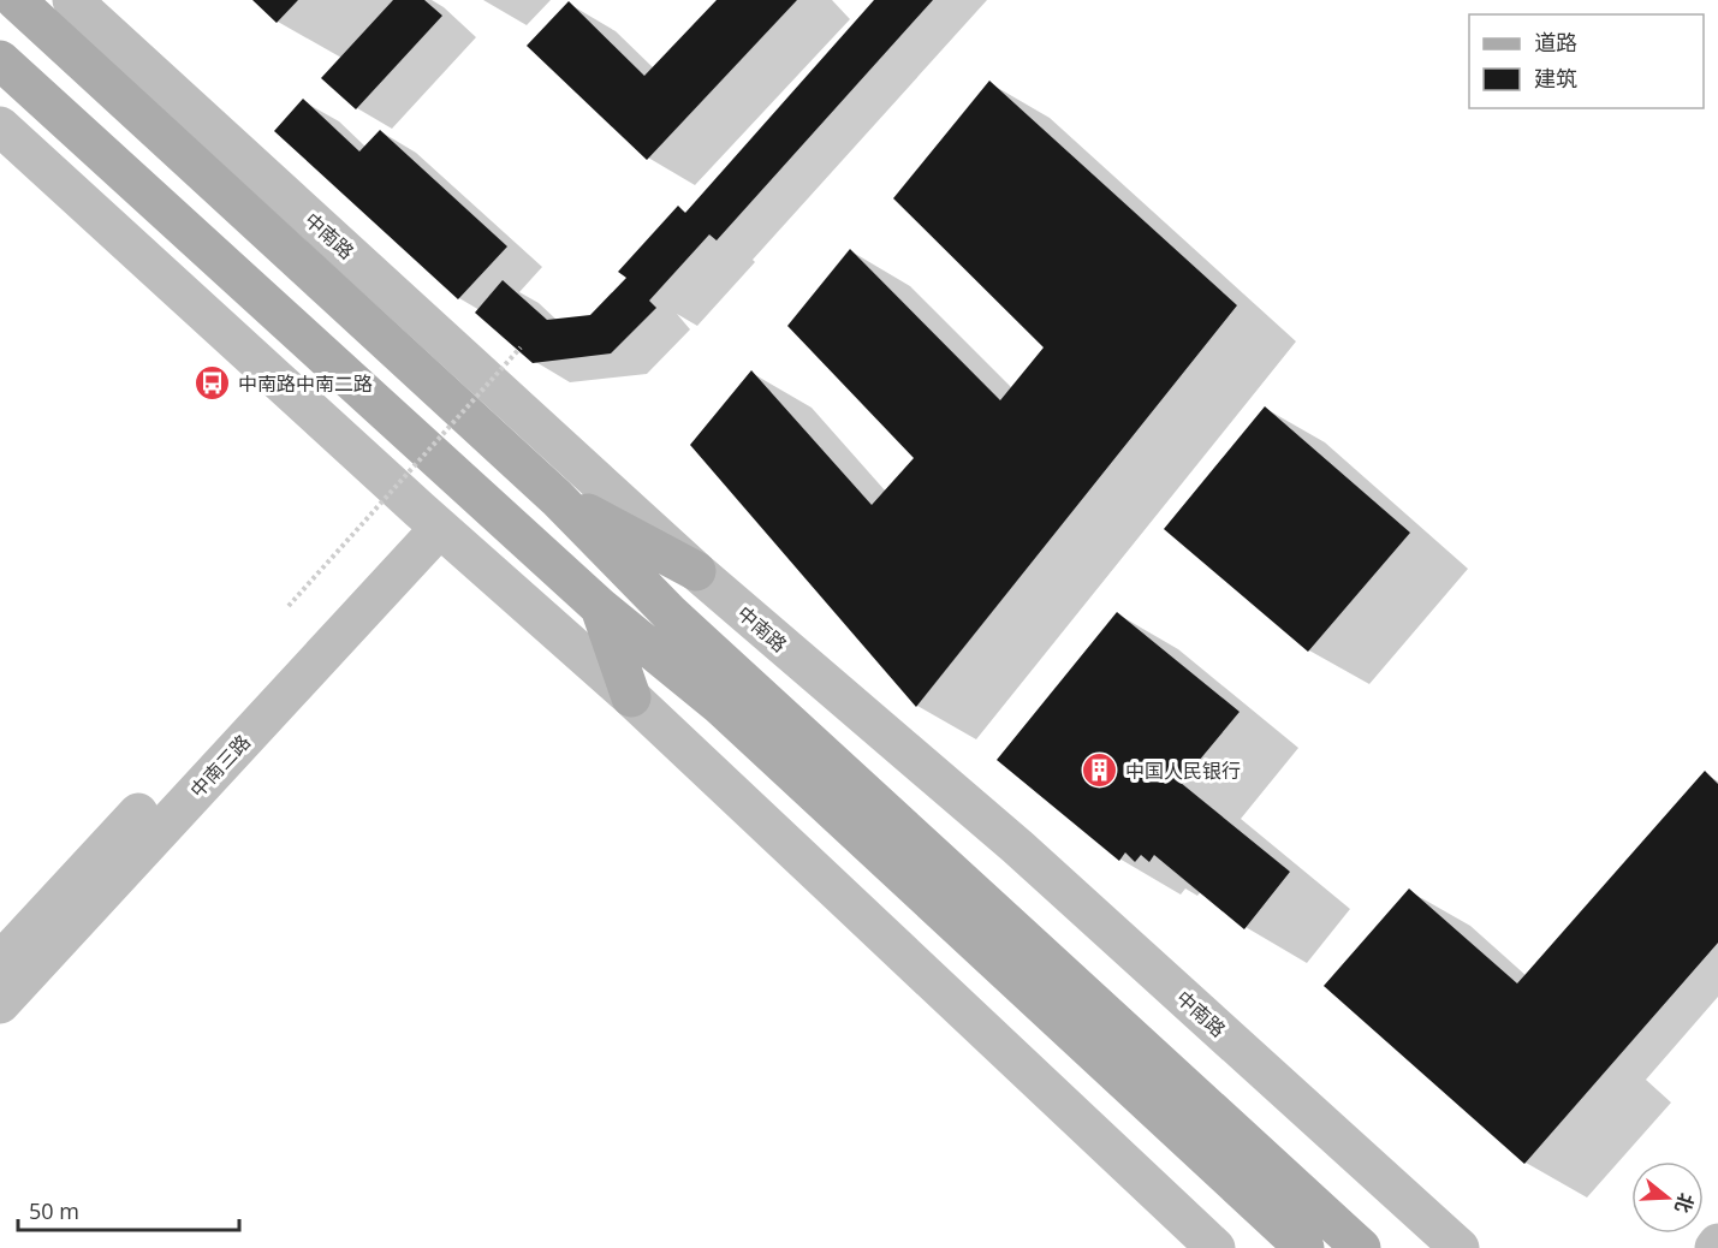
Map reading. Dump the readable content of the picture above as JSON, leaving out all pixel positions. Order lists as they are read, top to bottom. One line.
{"streets":{"main road":["中南路","中南三路"]},"places":{"bus stop":["中南路中南二路"],"building":["中国人民银行"]},"legend":["道路","建筑"],"scale_bar":"50 m","north":"right"}
